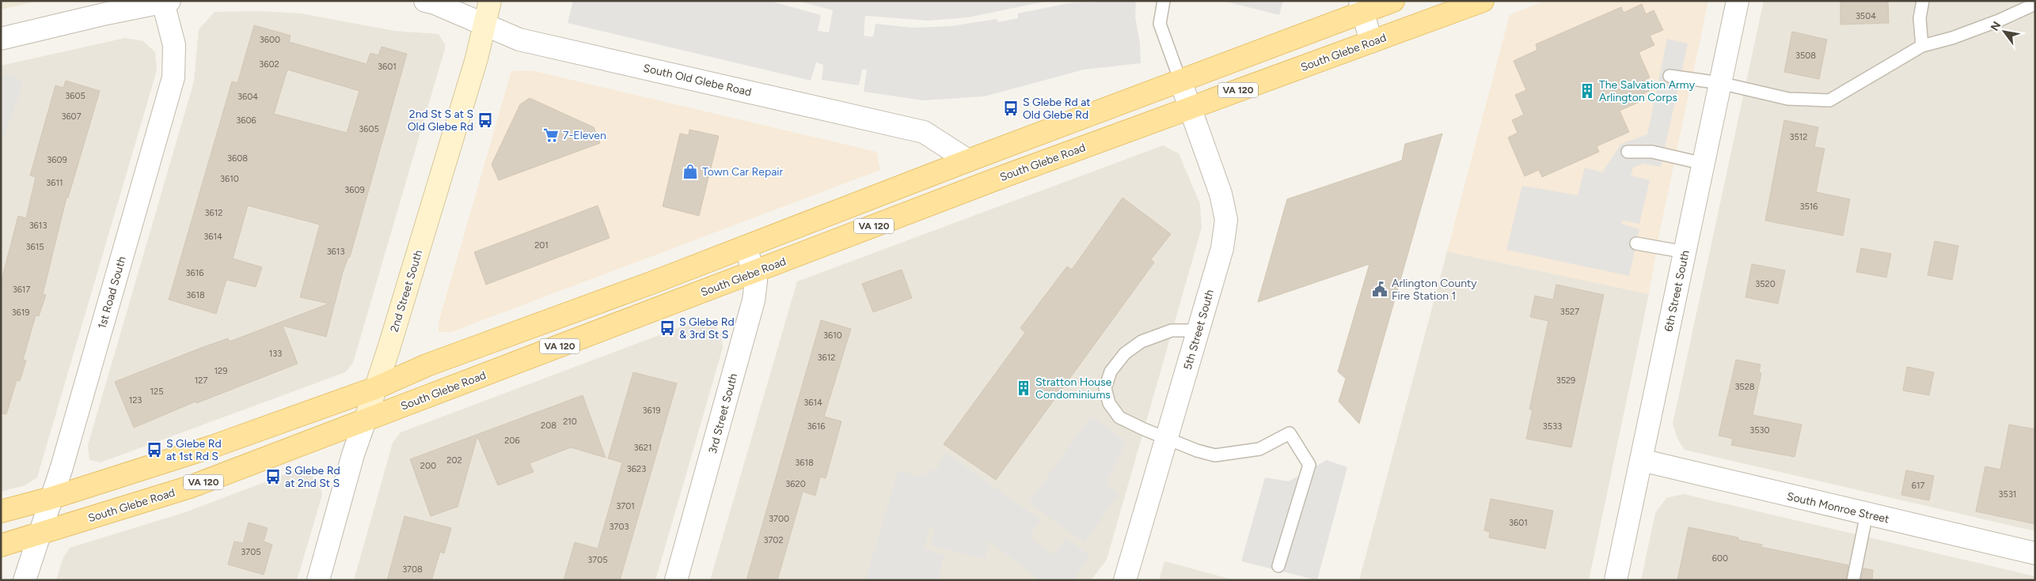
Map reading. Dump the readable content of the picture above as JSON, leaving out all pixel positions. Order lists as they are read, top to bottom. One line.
{"streets":{"main road":["South Glebe Road","VA 120"],"street":["South Old Glebe Road","2nd Street South","6th Street South","1st Road South","5th Street South","3rd Street South","South Monroe Street"]},"crossings":[["South Glebe Road","2nd Street South"],["South Glebe Road","1st Road South"],["South Glebe Road","5th Street South"],["South Glebe Road","3rd Street South"],["South Old Glebe Road","VA 120"],["South Old Glebe Road","2nd Street South"],["VA 120","2nd Street South"],["VA 120","1st Road South"],["VA 120","5th Street South"],["VA 120","3rd Street South"],["6th Street South","South Monroe Street"]],"places":{"building":["The Salvation Army Arlington Corps","Stratton House Condominiums"],"bus stop":["S Glebe Rd at Old Glebe Rd","2nd St S at S Old Glebe Rd","S Glebe Rd & 3rd St S","S Glebe Rd at 1st Rd S","S Glebe Rd at 2nd St S"],"supermarket":["7-Eleven"],"shop":["Town Car Repair"],"public building":["Arlington County Fire Station 1"]},"house_numbers":["3504","3600","3508","3602","3601","3605","3604","3607","3606","3605","3512","3608","3609","3610","3611","3609","3516","3612","3613","3614","201","3615","3613","3616","3520","3617","3618","3527","3619","3610","133","3612","129","127","3529","3528","125","123","3614","3619","210","208","3616","3533","3530","206","3621","202","3618","200","3623","3620","617","3531","3701","3700","3601","3703","3702","3705","600","3705","3708"],"north":"top left"}
